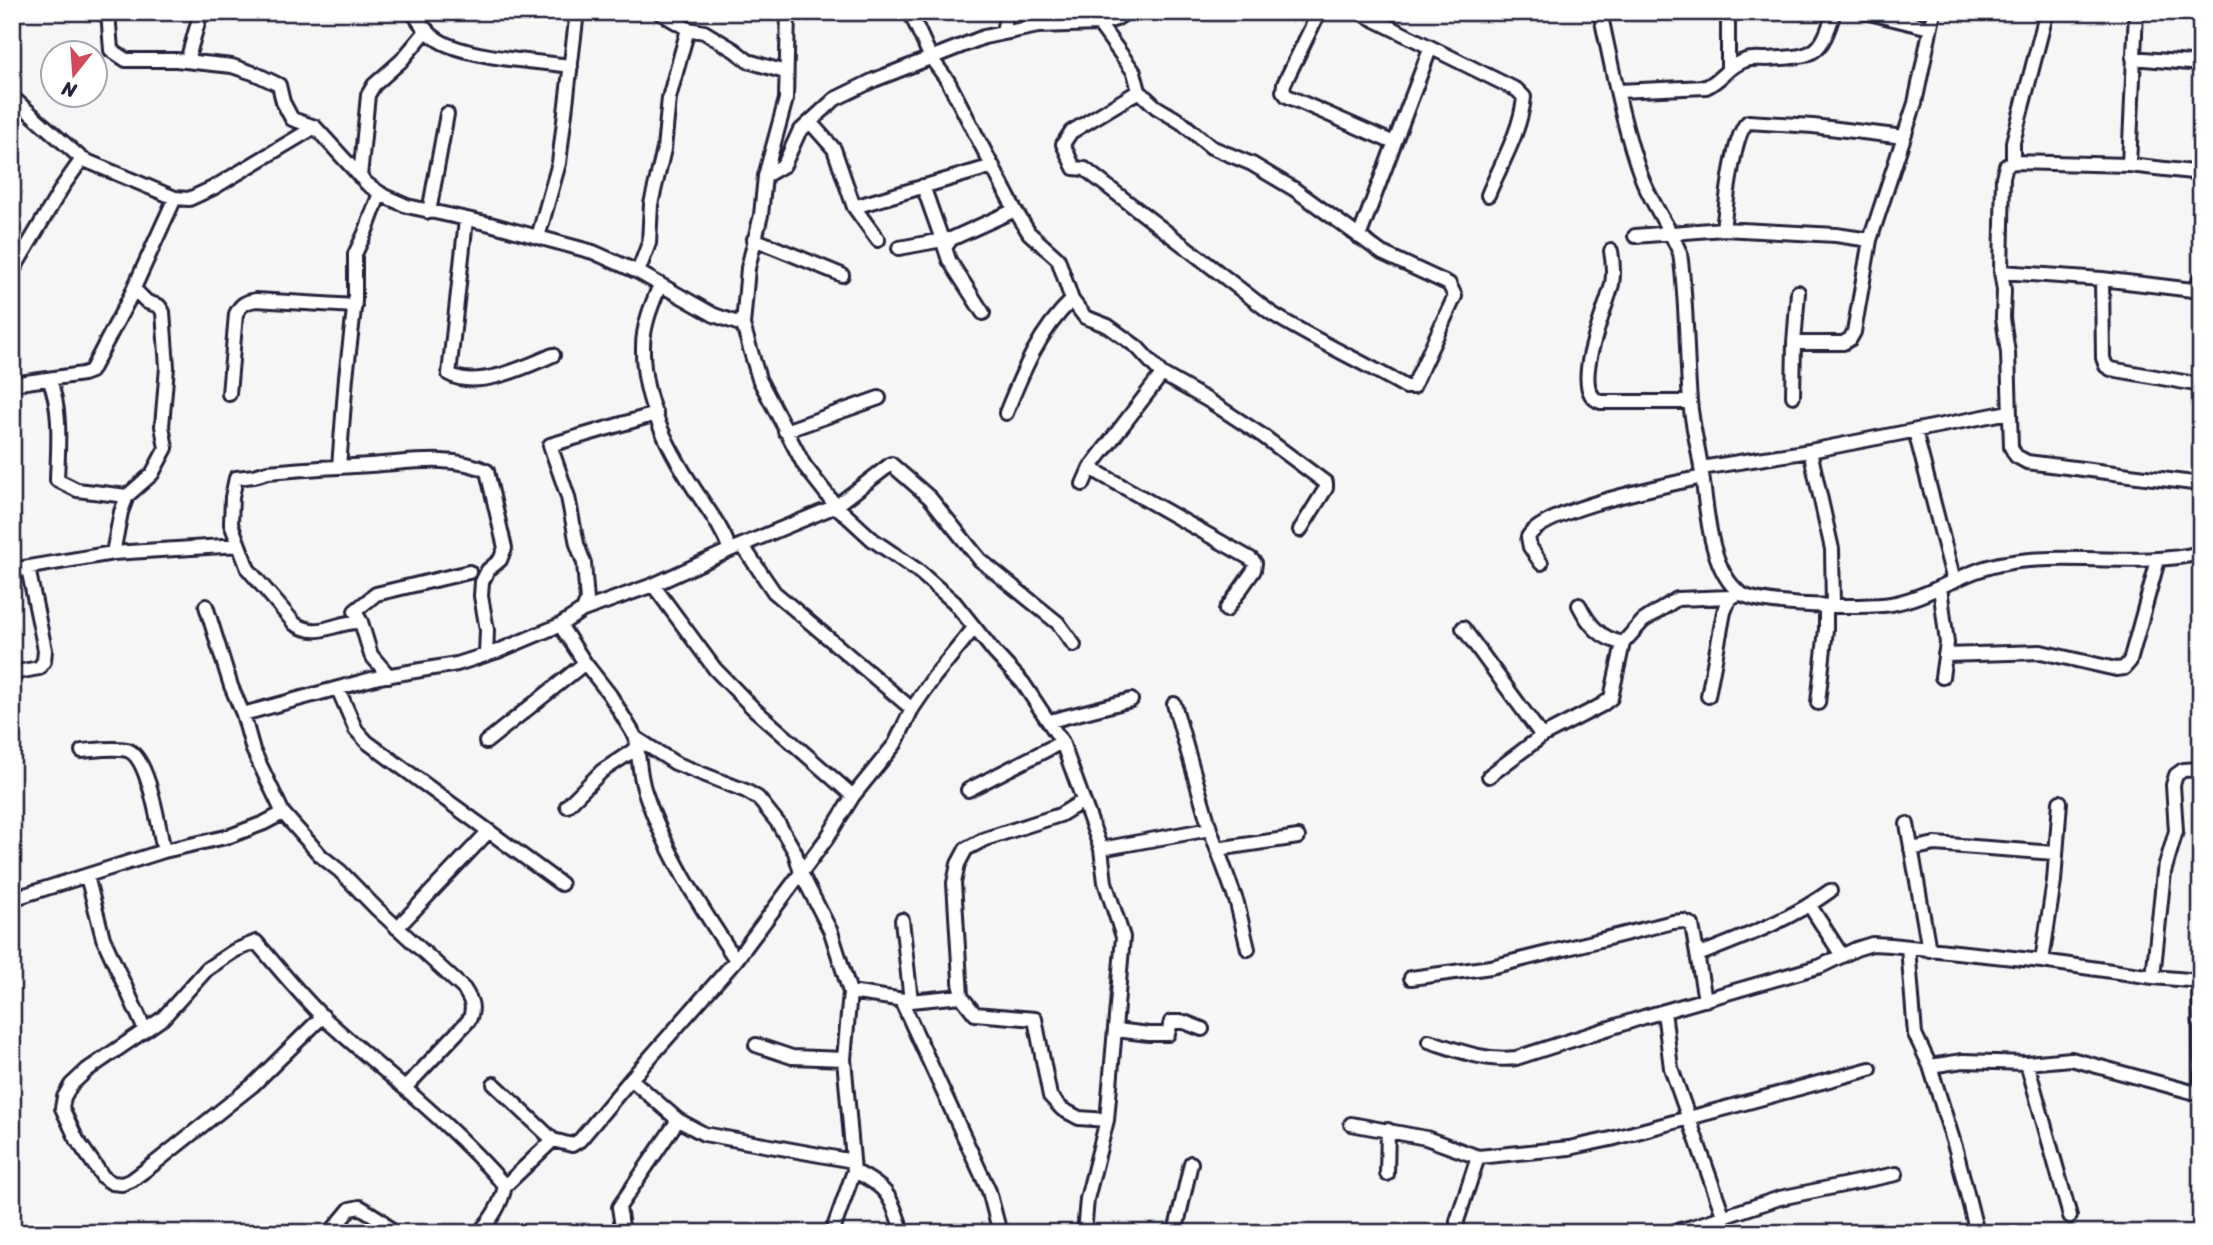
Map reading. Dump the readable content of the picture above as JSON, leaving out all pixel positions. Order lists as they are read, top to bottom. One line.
{"north":"bottom"}
